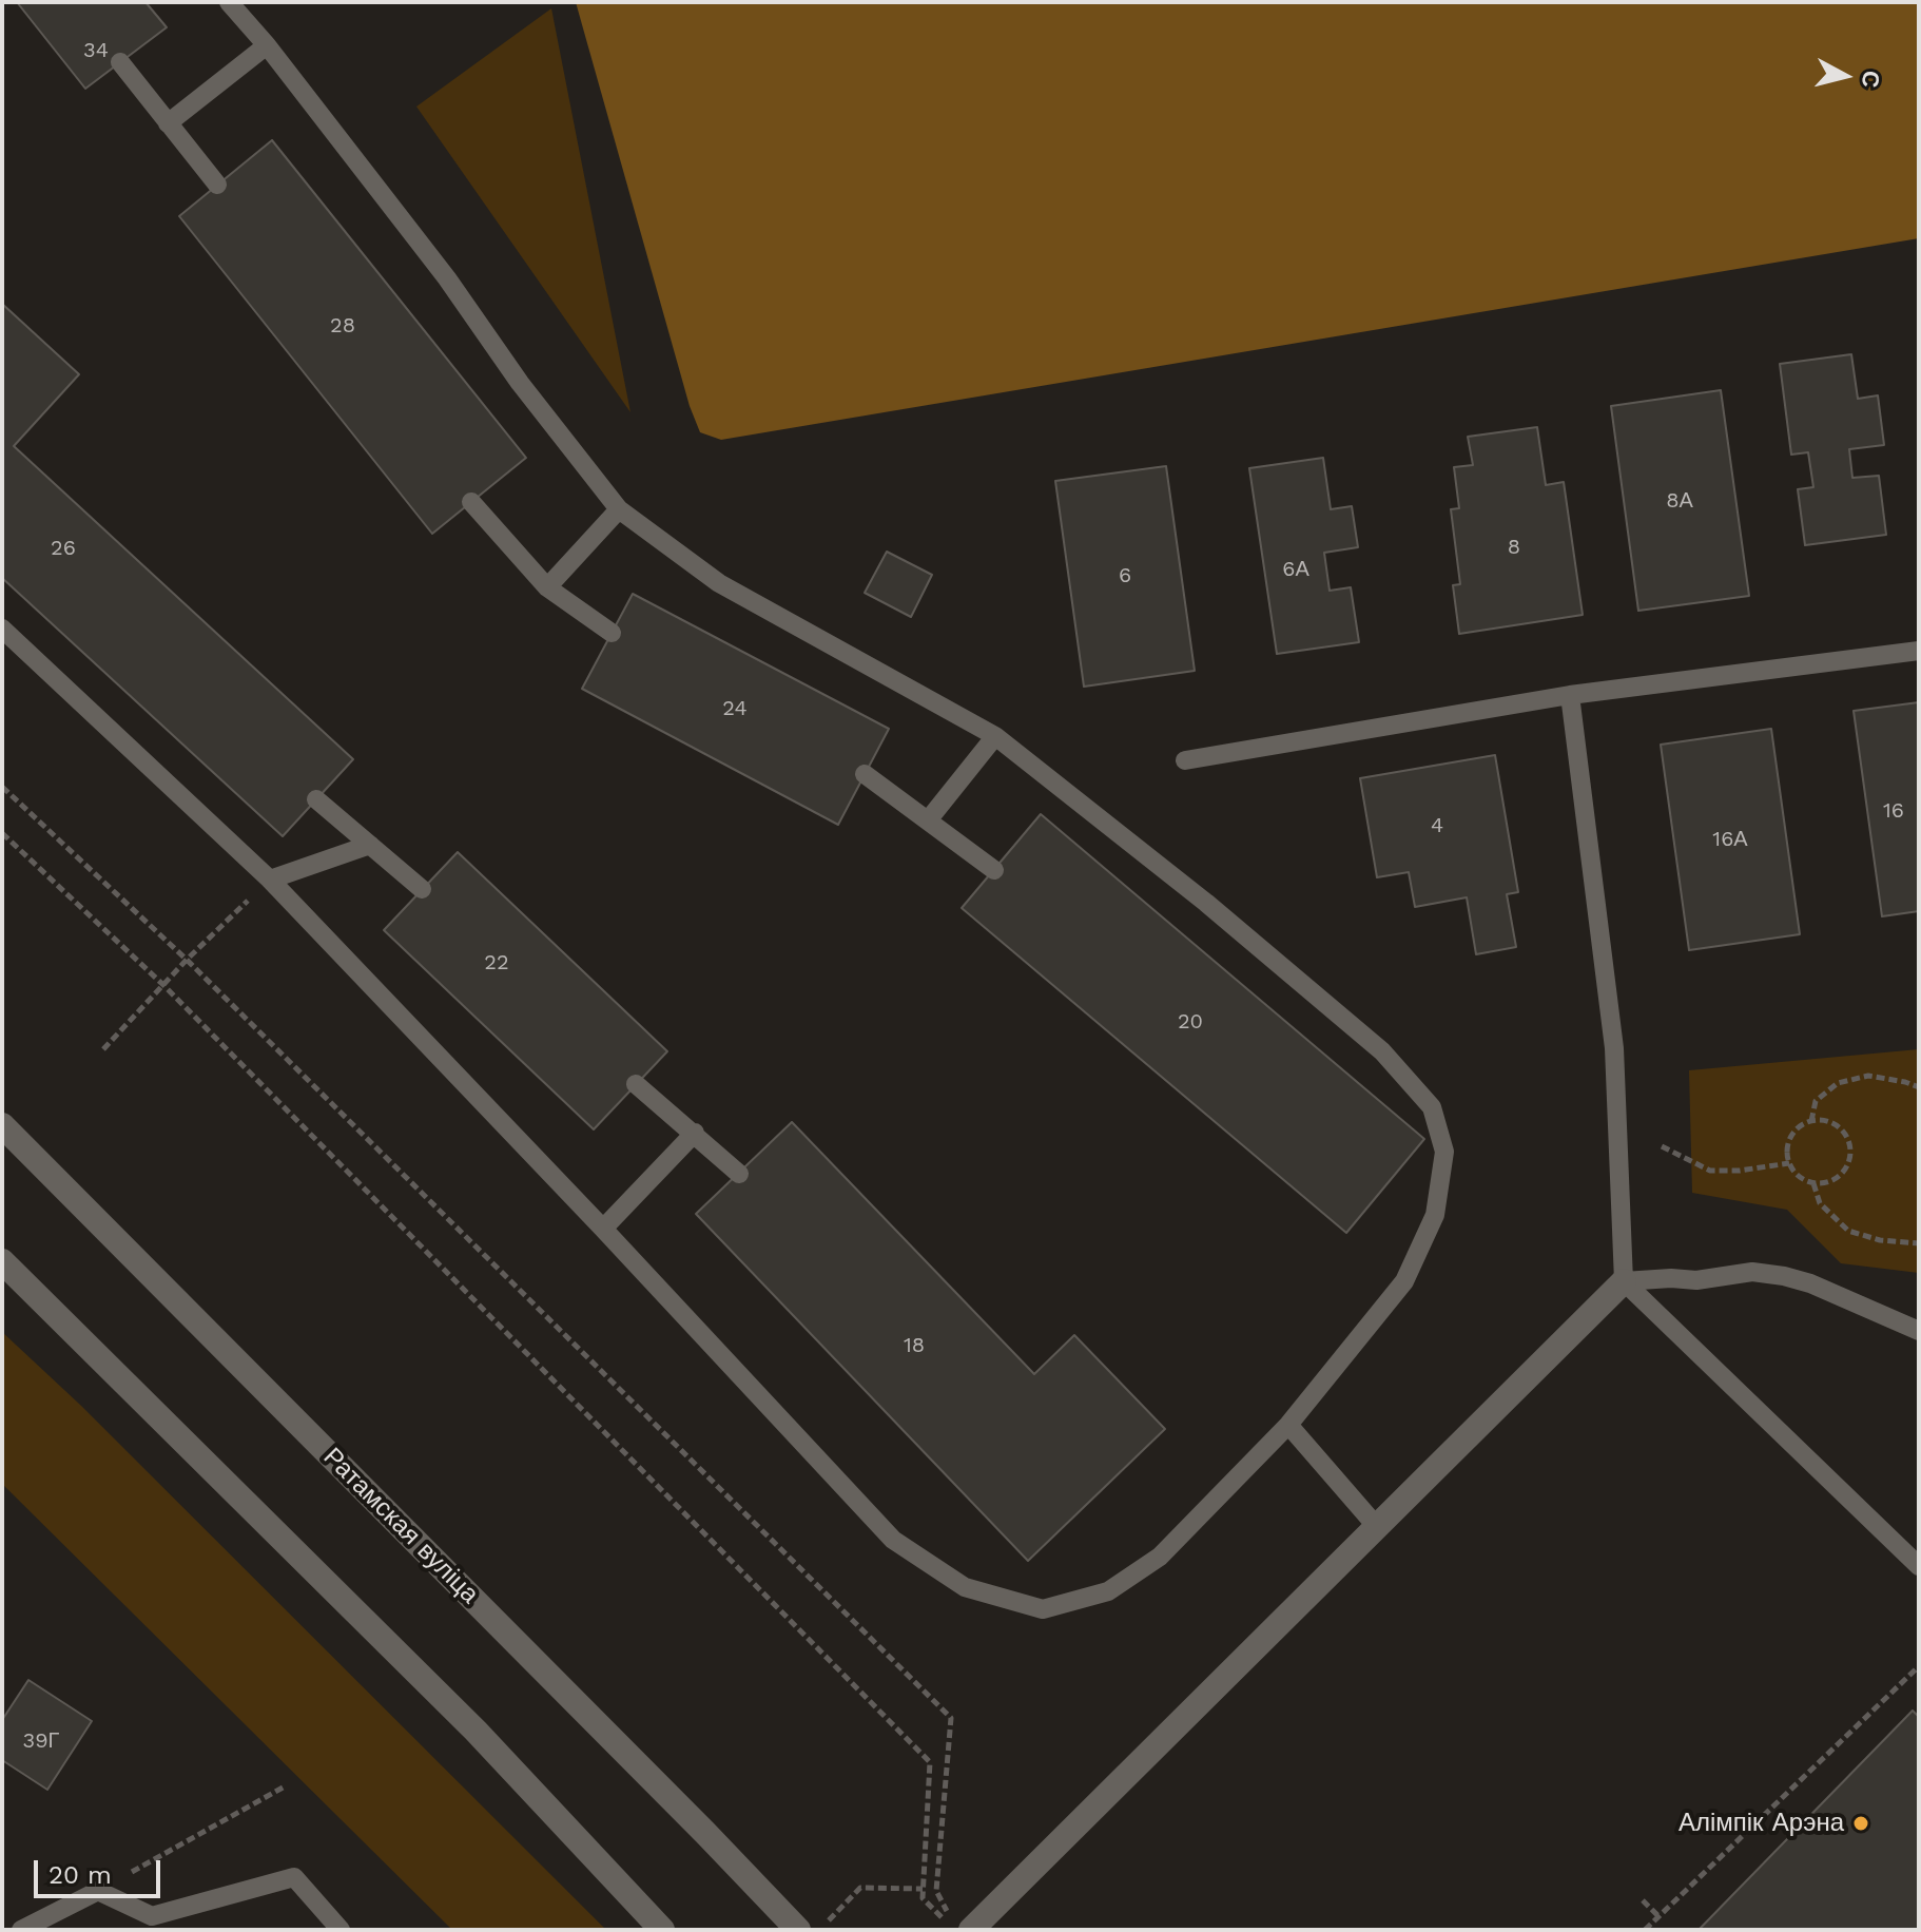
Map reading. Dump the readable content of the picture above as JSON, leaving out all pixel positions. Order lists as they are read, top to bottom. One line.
{"streets":{"main road":["Ратамская вуліца"]},"places":["Алімпік Арэна"],"house_numbers":["34","28","8А","8","26","6А","6","24","16","4","16А","22","20","18","39Г"],"scale_bar":"20 m","north":"right"}
